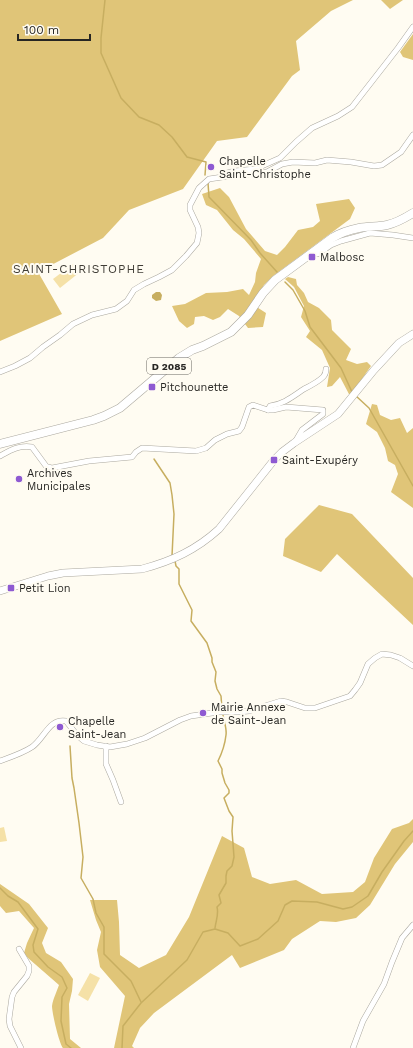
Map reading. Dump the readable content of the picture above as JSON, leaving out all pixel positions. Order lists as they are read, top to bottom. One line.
{"streets":{"main road":["D 2085"]},"districts":["SAINT-CHRISTOPHE"],"places":{"other":["Chapelle Saint-Christophe","Archives Municipales","Mairie Annexe de Saint-Jean","Chapelle Saint-Jean"],"transit":["Malbosc","Pitchounette","Saint-Exupéry","Petit Lion"]},"scale_bar":"100 m"}
